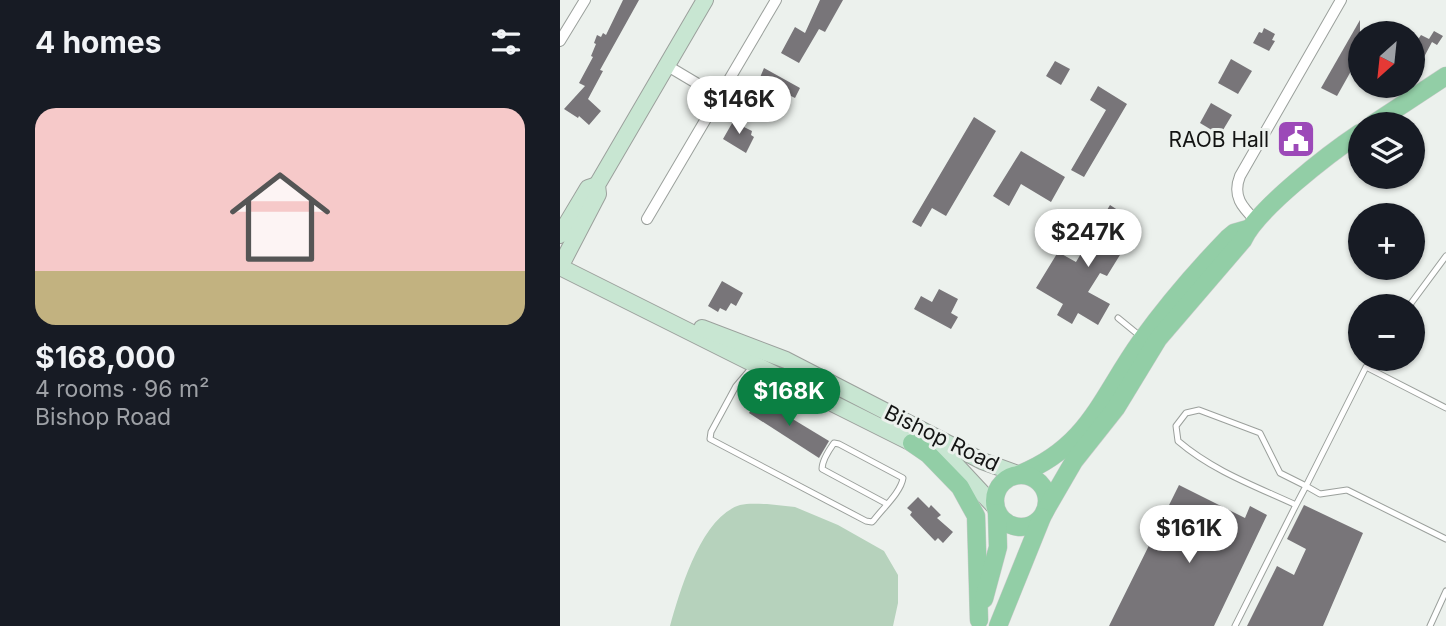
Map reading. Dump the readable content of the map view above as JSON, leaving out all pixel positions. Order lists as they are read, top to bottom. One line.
{"streets":{"street":["Bishop Road"]},"places":{"public building":["RAOB Hall"]},"north":"bottom left","page":{"heading":"4 homes","map_buttons":["+","−"],"price":["$146K","$247K","$168K","$161K"],"list":[{"name":"$168,000","note":"4 rooms · 96 m² · Bishop Road"}]}}
